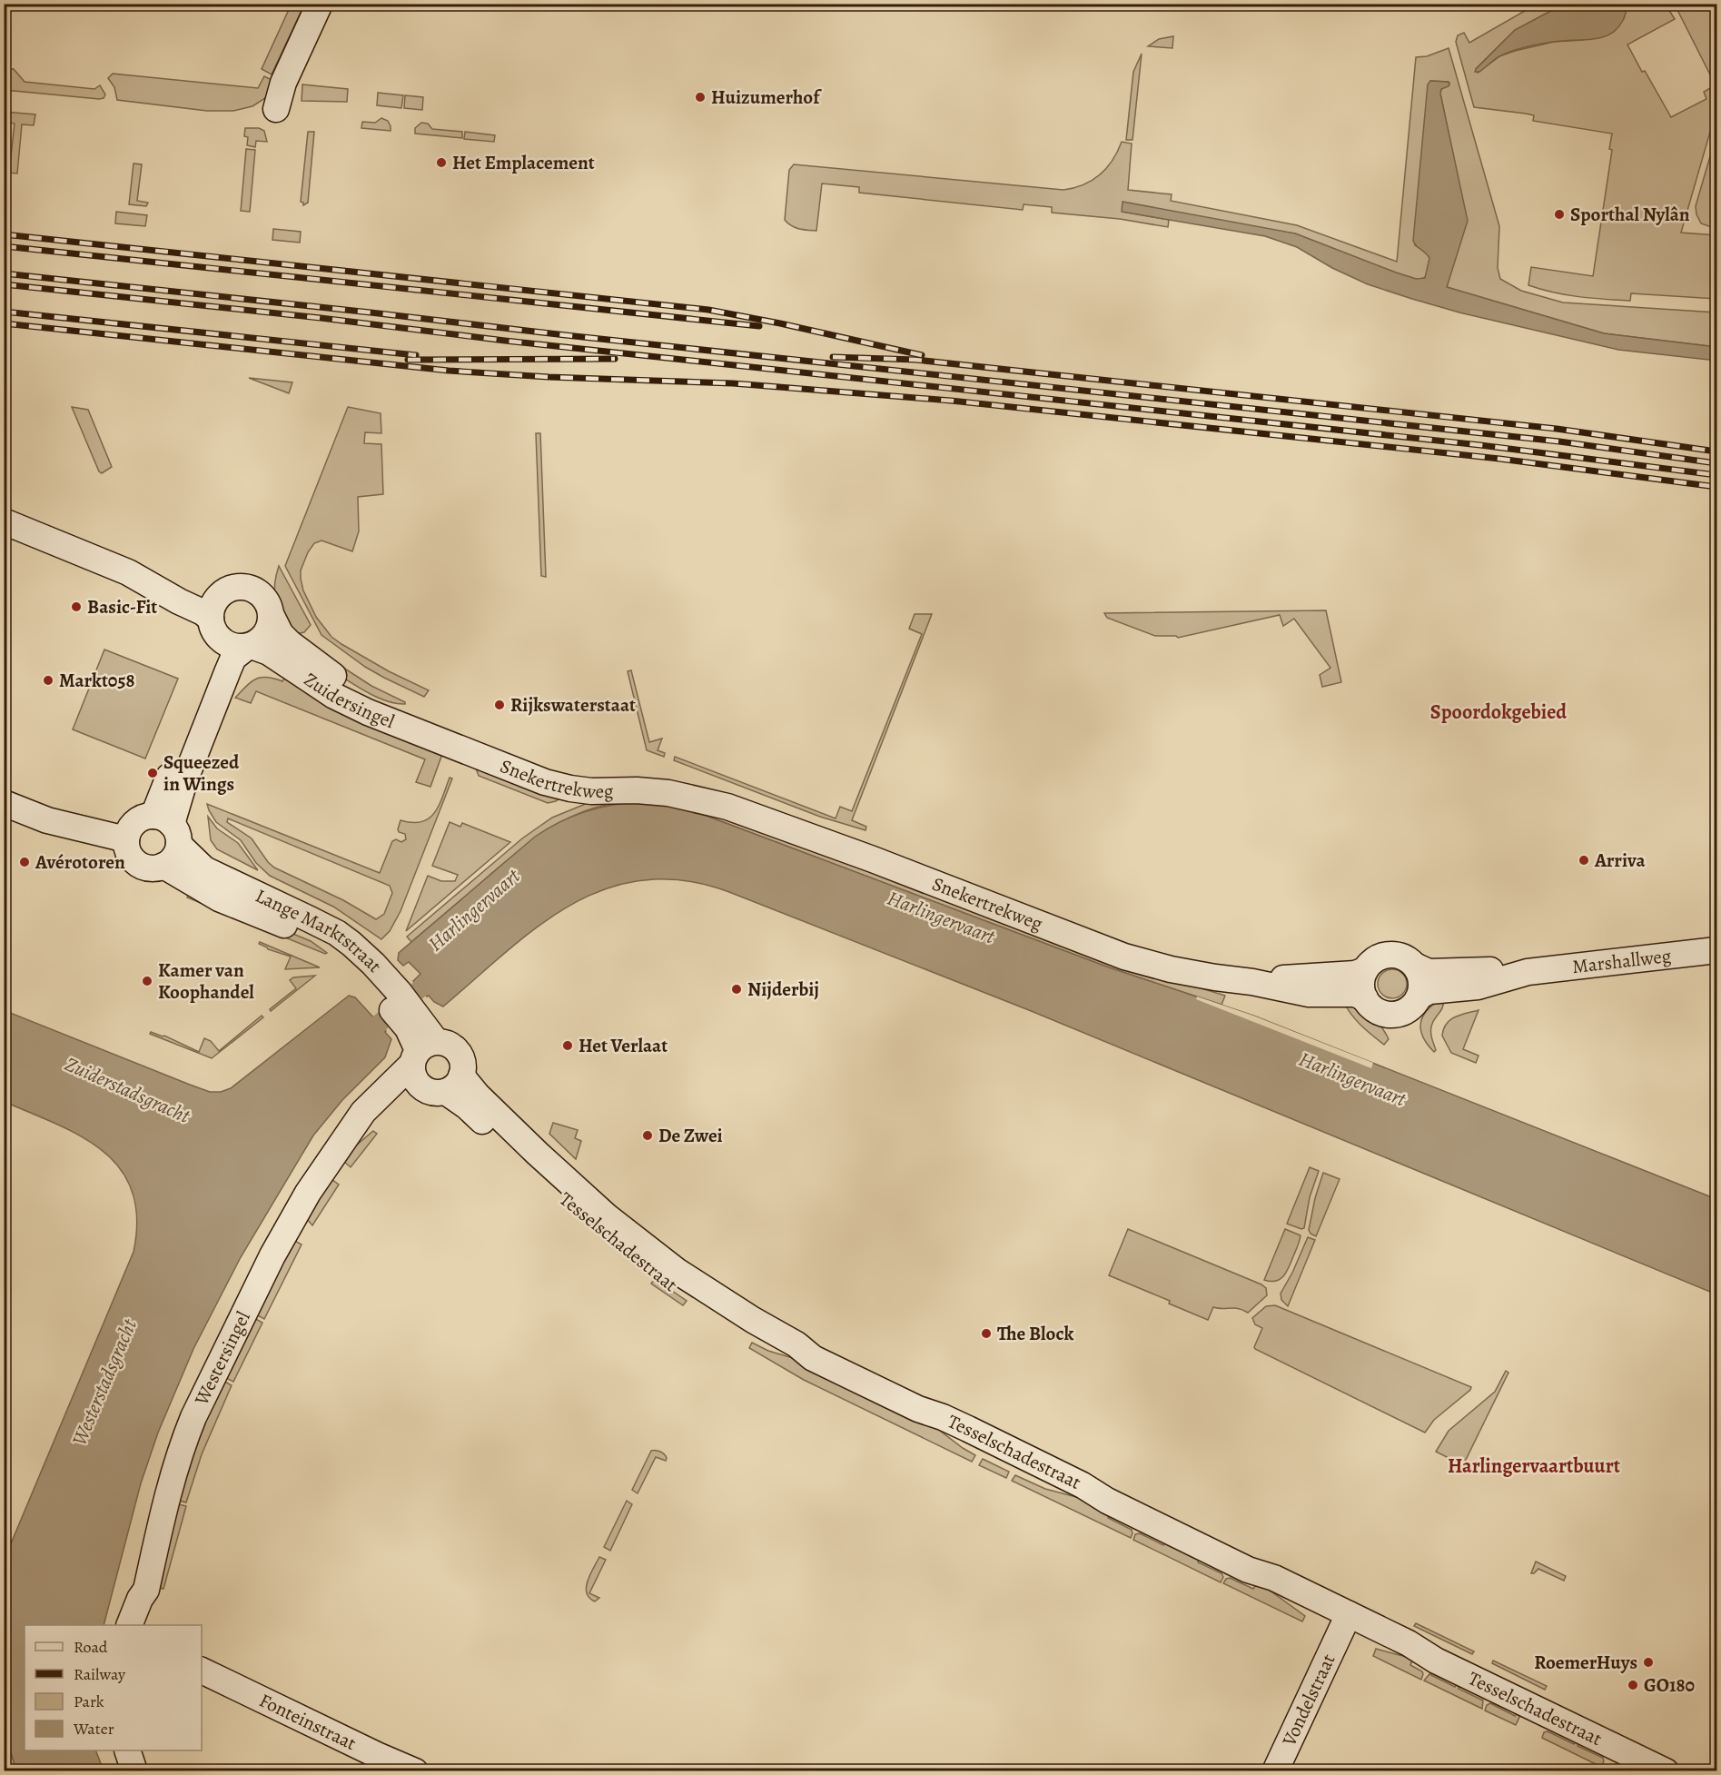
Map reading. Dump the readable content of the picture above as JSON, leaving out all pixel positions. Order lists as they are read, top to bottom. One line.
{"streets":{"main road":["Zuidersingel","Snekertrekweg","Lange Marktstraat","Marshallweg","Tesselschadestraat","Westersingel","Vondelstraat","Fonteinstraat"]},"crossings":[["Zuidersingel","Snekertrekweg"],["Snekertrekweg","Marshallweg"],["Lange Marktstraat","Westersingel"],["Tesselschadestraat","Vondelstraat"]],"districts":["Spoordokgebied","Harlingervaartbuurt"],"water":["Harlingervaart","Zuiderstadsgracht","Westerstadsgracht"],"places":["Huizumerhof","Het Emplacement","Sporthal Nylân","Basic-Fit","Markt058","Rijkswaterstaat","Squeezed in Wings","Arriva","Avérotoren","Kamer van Koophandel","Nijderbij","Het Verlaat","De Zwei","The Block","RoemerHuys","GO180"],"legend":["Road","Railway","Park","Water"]}
